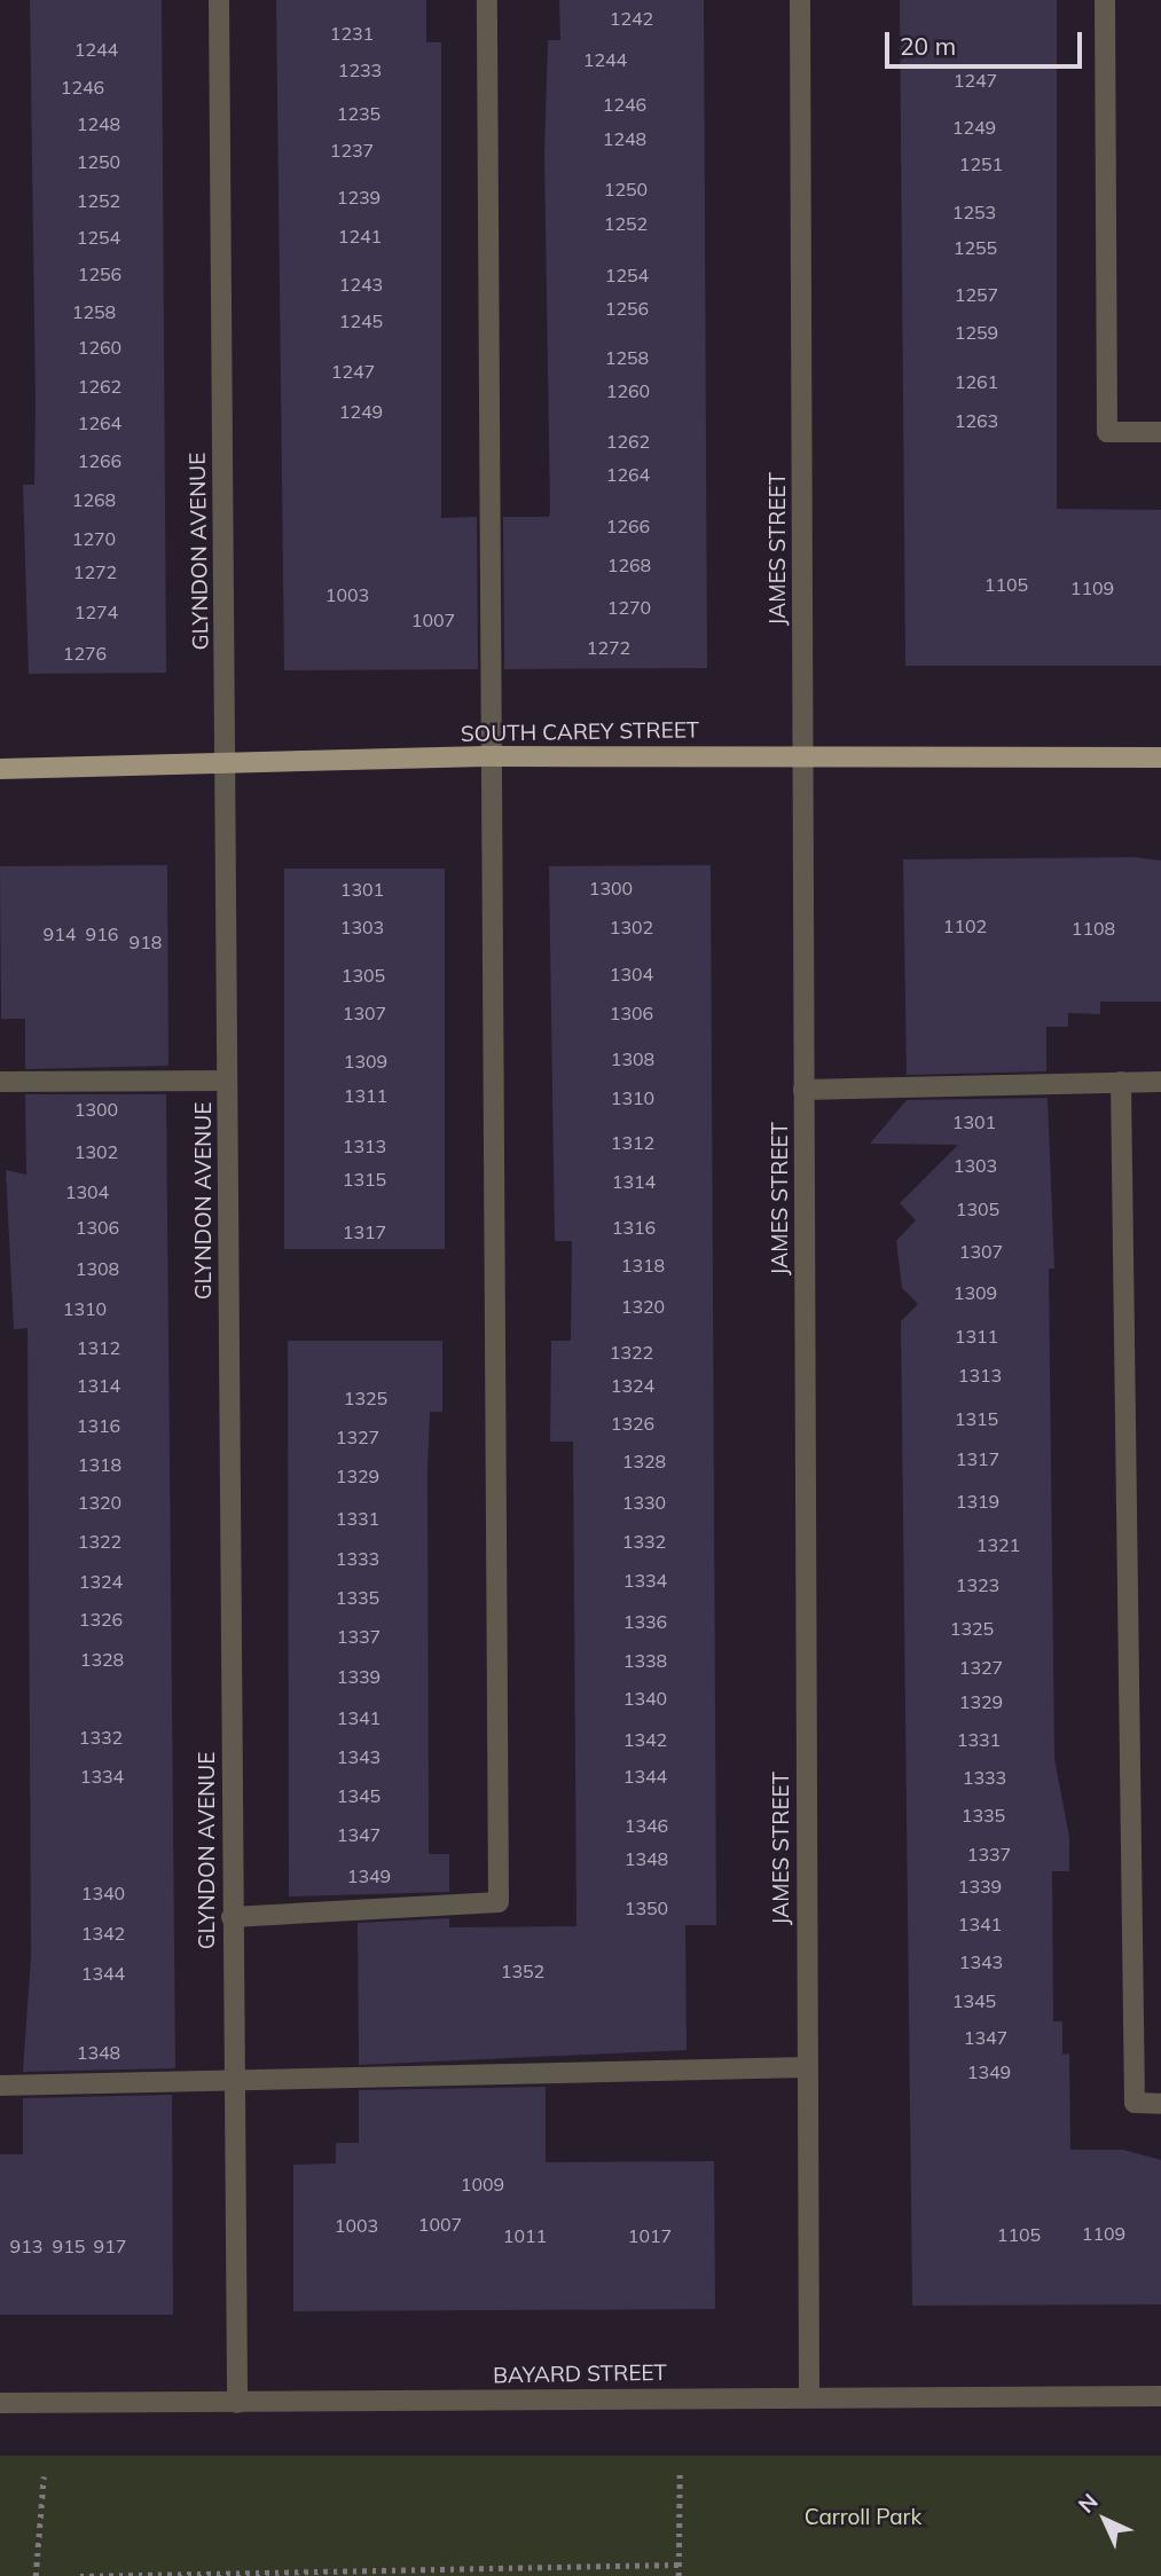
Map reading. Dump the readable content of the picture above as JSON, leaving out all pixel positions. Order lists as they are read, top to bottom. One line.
{"streets":{"main road":["SOUTH CAREY STREET"],"street":["JAMES STREET","GLYNDON AVENUE","BAYARD STREET"]},"crossings":[["JAMES STREET","SOUTH CAREY STREET"],["JAMES STREET","BAYARD STREET"],["GLYNDON AVENUE","SOUTH CAREY STREET"],["GLYNDON AVENUE","BAYARD STREET"]],"parks":["Carroll Park"],"house_numbers":["1242","1231","1244","1244","1233","1247","1246","1246","1235","1248","1249","1248","1237","1250","1251","1250","1239","1252","1253","1252","1241","1254","1255","1256","1254","1243","1257","1256","1258","1245","1259","1260","1258","1247","1261","1262","1260","1249","1263","1264","1262","1266","1264","1268","1266","1270","1268","1272","1105","1109","1003","1270","1274","1007","1272","1276","1300","1301","1102","1303","1302","1108","914","916","918","1304","1305","1307","1306","1308","1309","1311","1310","1300","1301","1312","1313","1302","1303","1315","1314","1304","1305","1306","1316","1317","1307","1318","1308","1309","1320","1310","1311","1312","1322","1313","1314","1324","1325","1315","1326","1316","1327","1317","1328","1318","1329","1319","1320","1330","1331","1322","1332","1321","1333","1334","1324","1323","1335","1326","1336","1325","1337","1328","1338","1327","1339","1340","1329","1341","1332","1342","1331","1343","1334","1344","1333","1345","1335","1346","1347","1337","1348","1349","1339","1340","1350","1341","1342","1343","1352","1344","1345","1347","1348","1349","1009","1007","1003","1109","1105","1011","1017","913","915","917"],"scale_bar":"20 m","north":"top left"}
